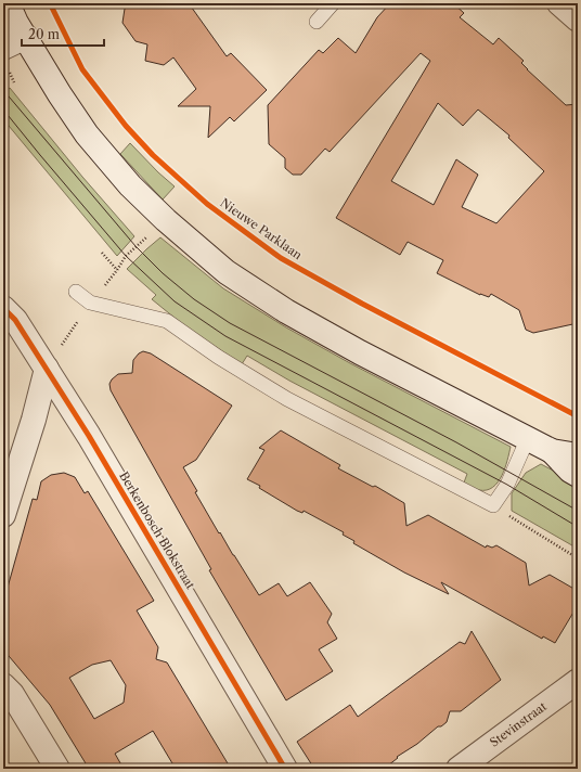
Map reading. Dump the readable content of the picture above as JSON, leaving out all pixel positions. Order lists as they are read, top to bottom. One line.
{"streets":{"street":["Berkenbosch Blokstraat","Stevinstraat"],"cycle path":["Nieuwe Parklaan"]},"scale_bar":"20 m"}
